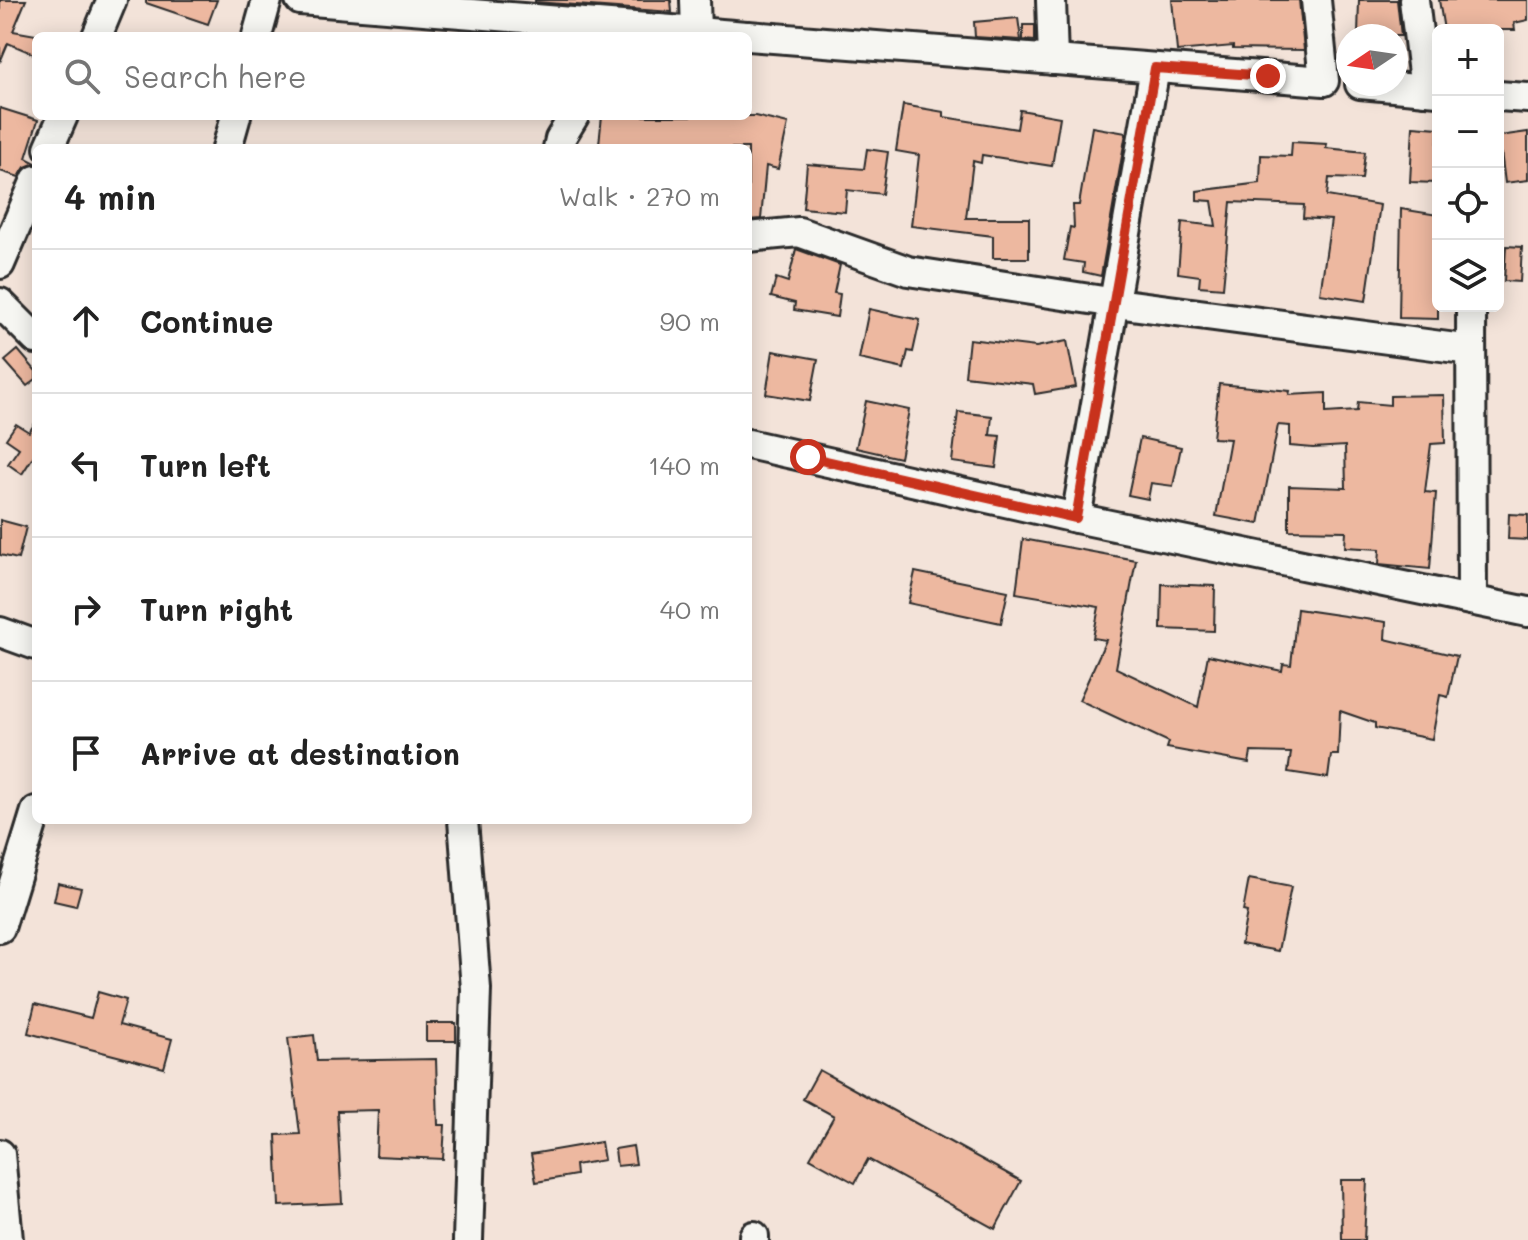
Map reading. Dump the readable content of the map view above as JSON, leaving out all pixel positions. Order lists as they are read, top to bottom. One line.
{"north":"left","page":{"map_buttons":["+","−"],"search":"Search here","heading":["4 min","Walk · 270 m"],"list":[["Continue","90 m"],["Turn left","140 m"],["Turn right","40 m"],"Arrive at destination"]}}
